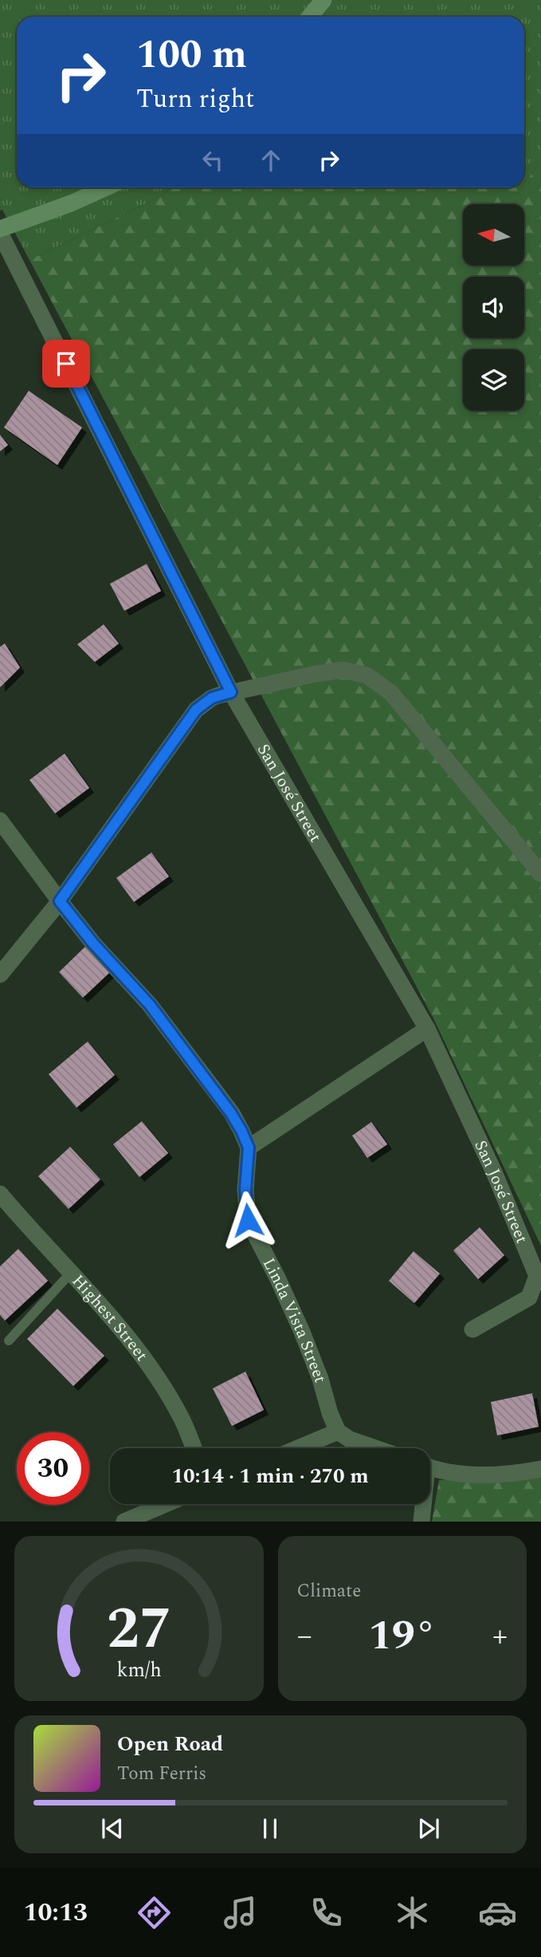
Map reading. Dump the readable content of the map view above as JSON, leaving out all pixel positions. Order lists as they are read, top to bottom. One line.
{"streets":{"street":["San José Street","Highest Street","Linda Vista Street"]},"north":"left","page":{"turn":["100 m","Turn right"],"limit":"30","trip":"10:14 · 1 min · 270 m","tile":"Climate","heat":["−","19°","+"],"song":["Open Road","Tom Ferris"],"tabs":"10:13","gauge":["27","km/h"]}}
